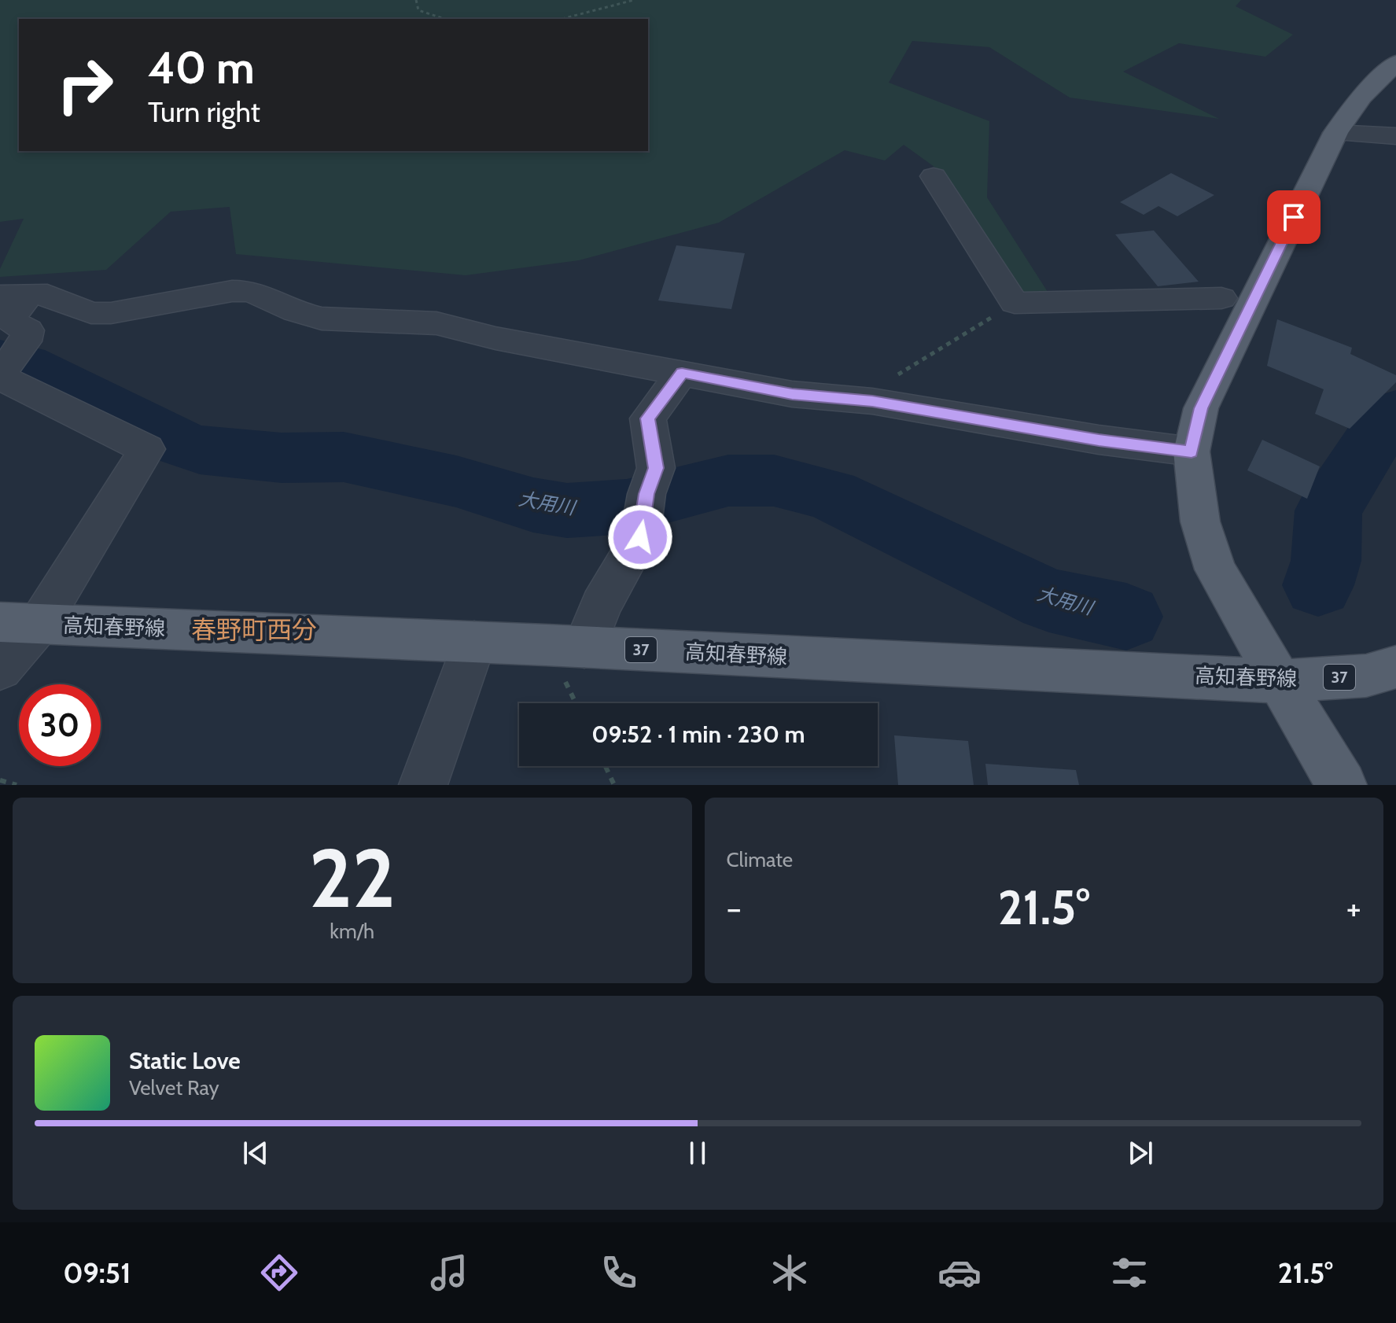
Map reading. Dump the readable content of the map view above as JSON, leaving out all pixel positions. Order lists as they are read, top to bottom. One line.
{"streets":{"main road":["高知春野線","37"]},"districts":["春野町西分"],"water":["大用川"],"page":{"turn":["40 m","Turn right"],"limit":"30","trip":"09:52 · 1 min · 230 m","tile":[["22","km/h"],"Climate"],"heat":["−","21.5°","+"],"song":["Static Love","Velvet Ray"],"tabs":["09:51","21.5°"]}}
